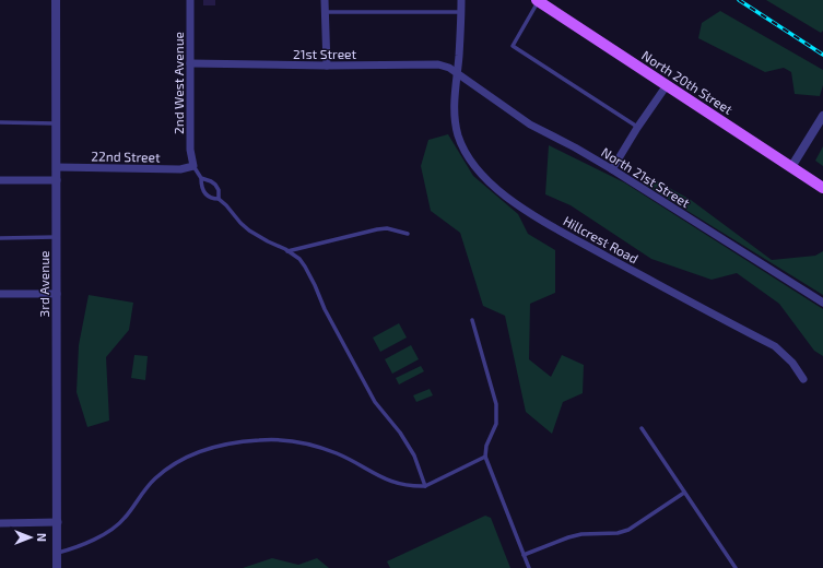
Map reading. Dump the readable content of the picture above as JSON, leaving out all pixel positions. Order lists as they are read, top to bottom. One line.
{"streets":{"main road":["North 20th Street"],"street":["21st Street","2nd West Avenue","22nd Street","North 21st Street","Hillcrest Road","3rd Avenue"]},"crossings":[["21st Street","2nd West Avenue"],["21st Street","North 21st Street"],["21st Street","Hillcrest Road"],["2nd West Avenue","22nd Street"],["22nd Street","3rd Avenue"],["North 21st Street","Hillcrest Road"]],"north":"right"}
